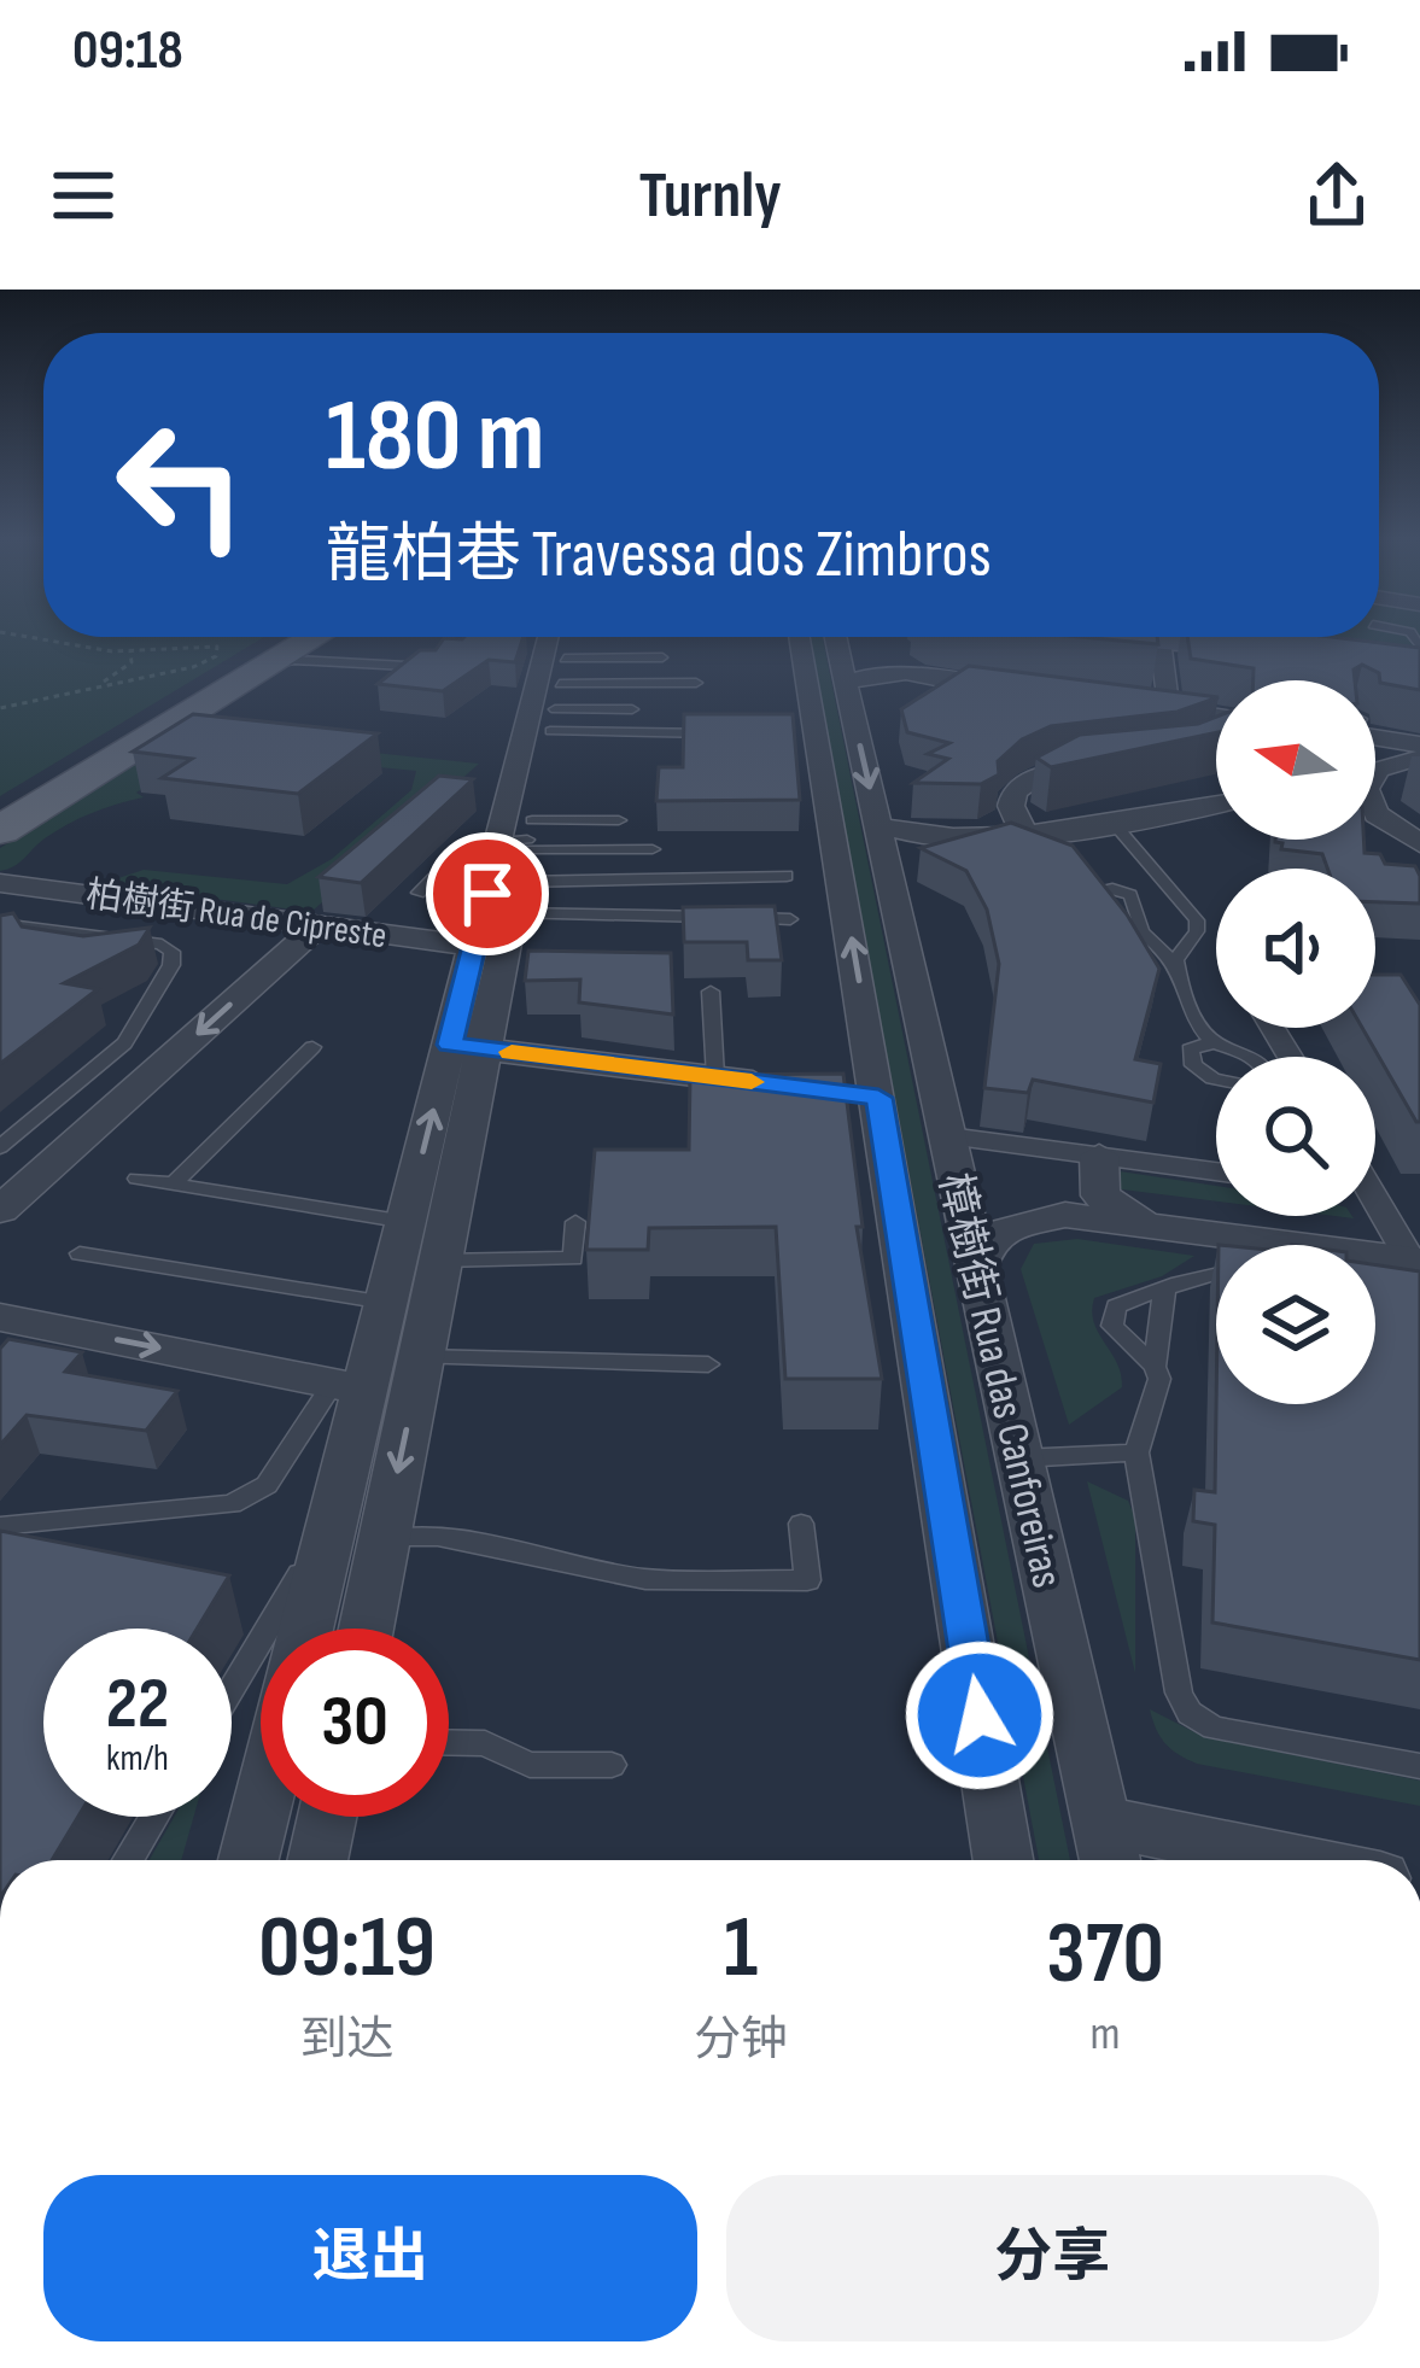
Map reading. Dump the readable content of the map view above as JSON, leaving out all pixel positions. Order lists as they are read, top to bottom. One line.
{"streets":{"street":["柏樹街 Rua de Cipreste","樟樹街 Rua das Canforeiras"]},"north":"left","page":{"status":"09:18","header":"Turnly","turn":["180 m","龍柏巷 Travessa dos Zimbros"],"speed":"22 km/h","limit":"30","eta":["09:19","到达","1","分钟","370","m"],"buttons":["退出","分享"]}}
